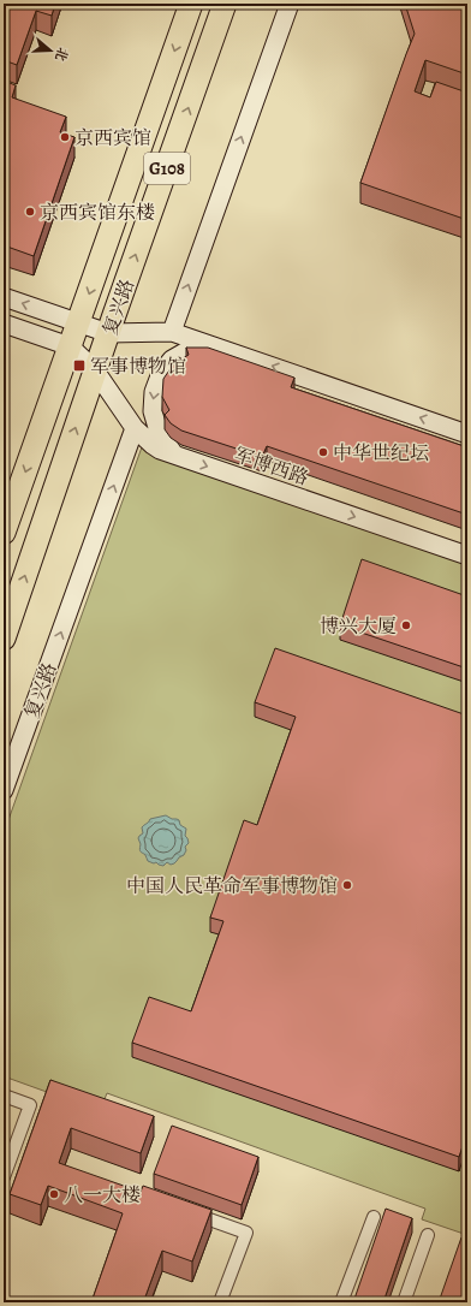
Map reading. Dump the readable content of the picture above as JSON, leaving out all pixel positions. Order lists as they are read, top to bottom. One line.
{"streets":{"highway":["G108","复兴路"],"street":["军博西路"]},"crossings":[["复兴路","军博西路"]],"places":{"other":["京西宾馆","京西宾馆东楼","中华世纪坛","博兴大厦","中国人民革命军事博物馆","八一大楼"],"transit":["军事博物馆"]},"north":"right"}
